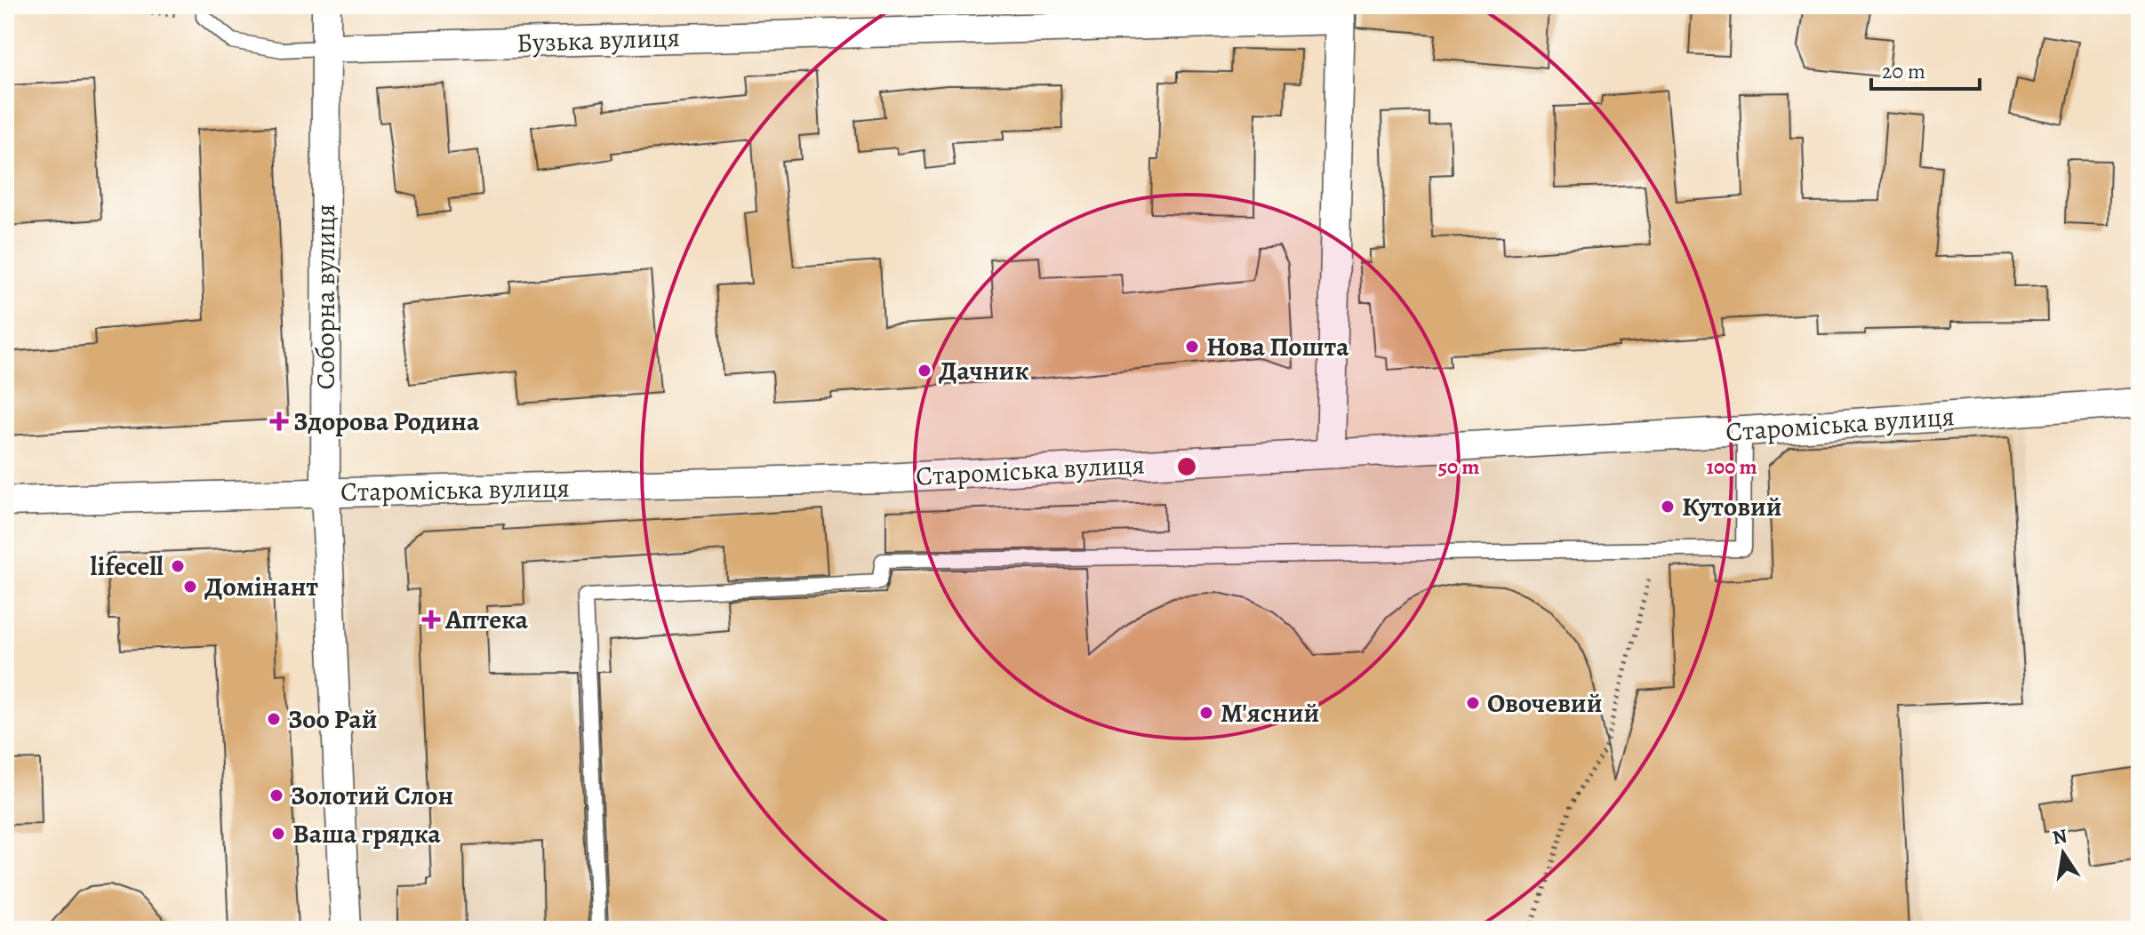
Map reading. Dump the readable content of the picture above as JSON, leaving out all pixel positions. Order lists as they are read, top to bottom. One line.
{"streets":{"street":["Бузька вулиця","Соборна вулиця","Староміська вулиця"]},"crossings":[["Бузька вулиця","Соборна вулиця"],["Соборна вулиця","Староміська вулиця"]],"places":{"other":["Нова Пошта","Дачник","Кутовий","lifecell","Домінант","Овочевий","М'ясний","Зоо Рай","Золотий Слон","Ваша грядка"],"health":["Здорова Родина","Аптека"]},"scale_bar":"20 m","north":"top","rings":["50 m","100 m"]}
